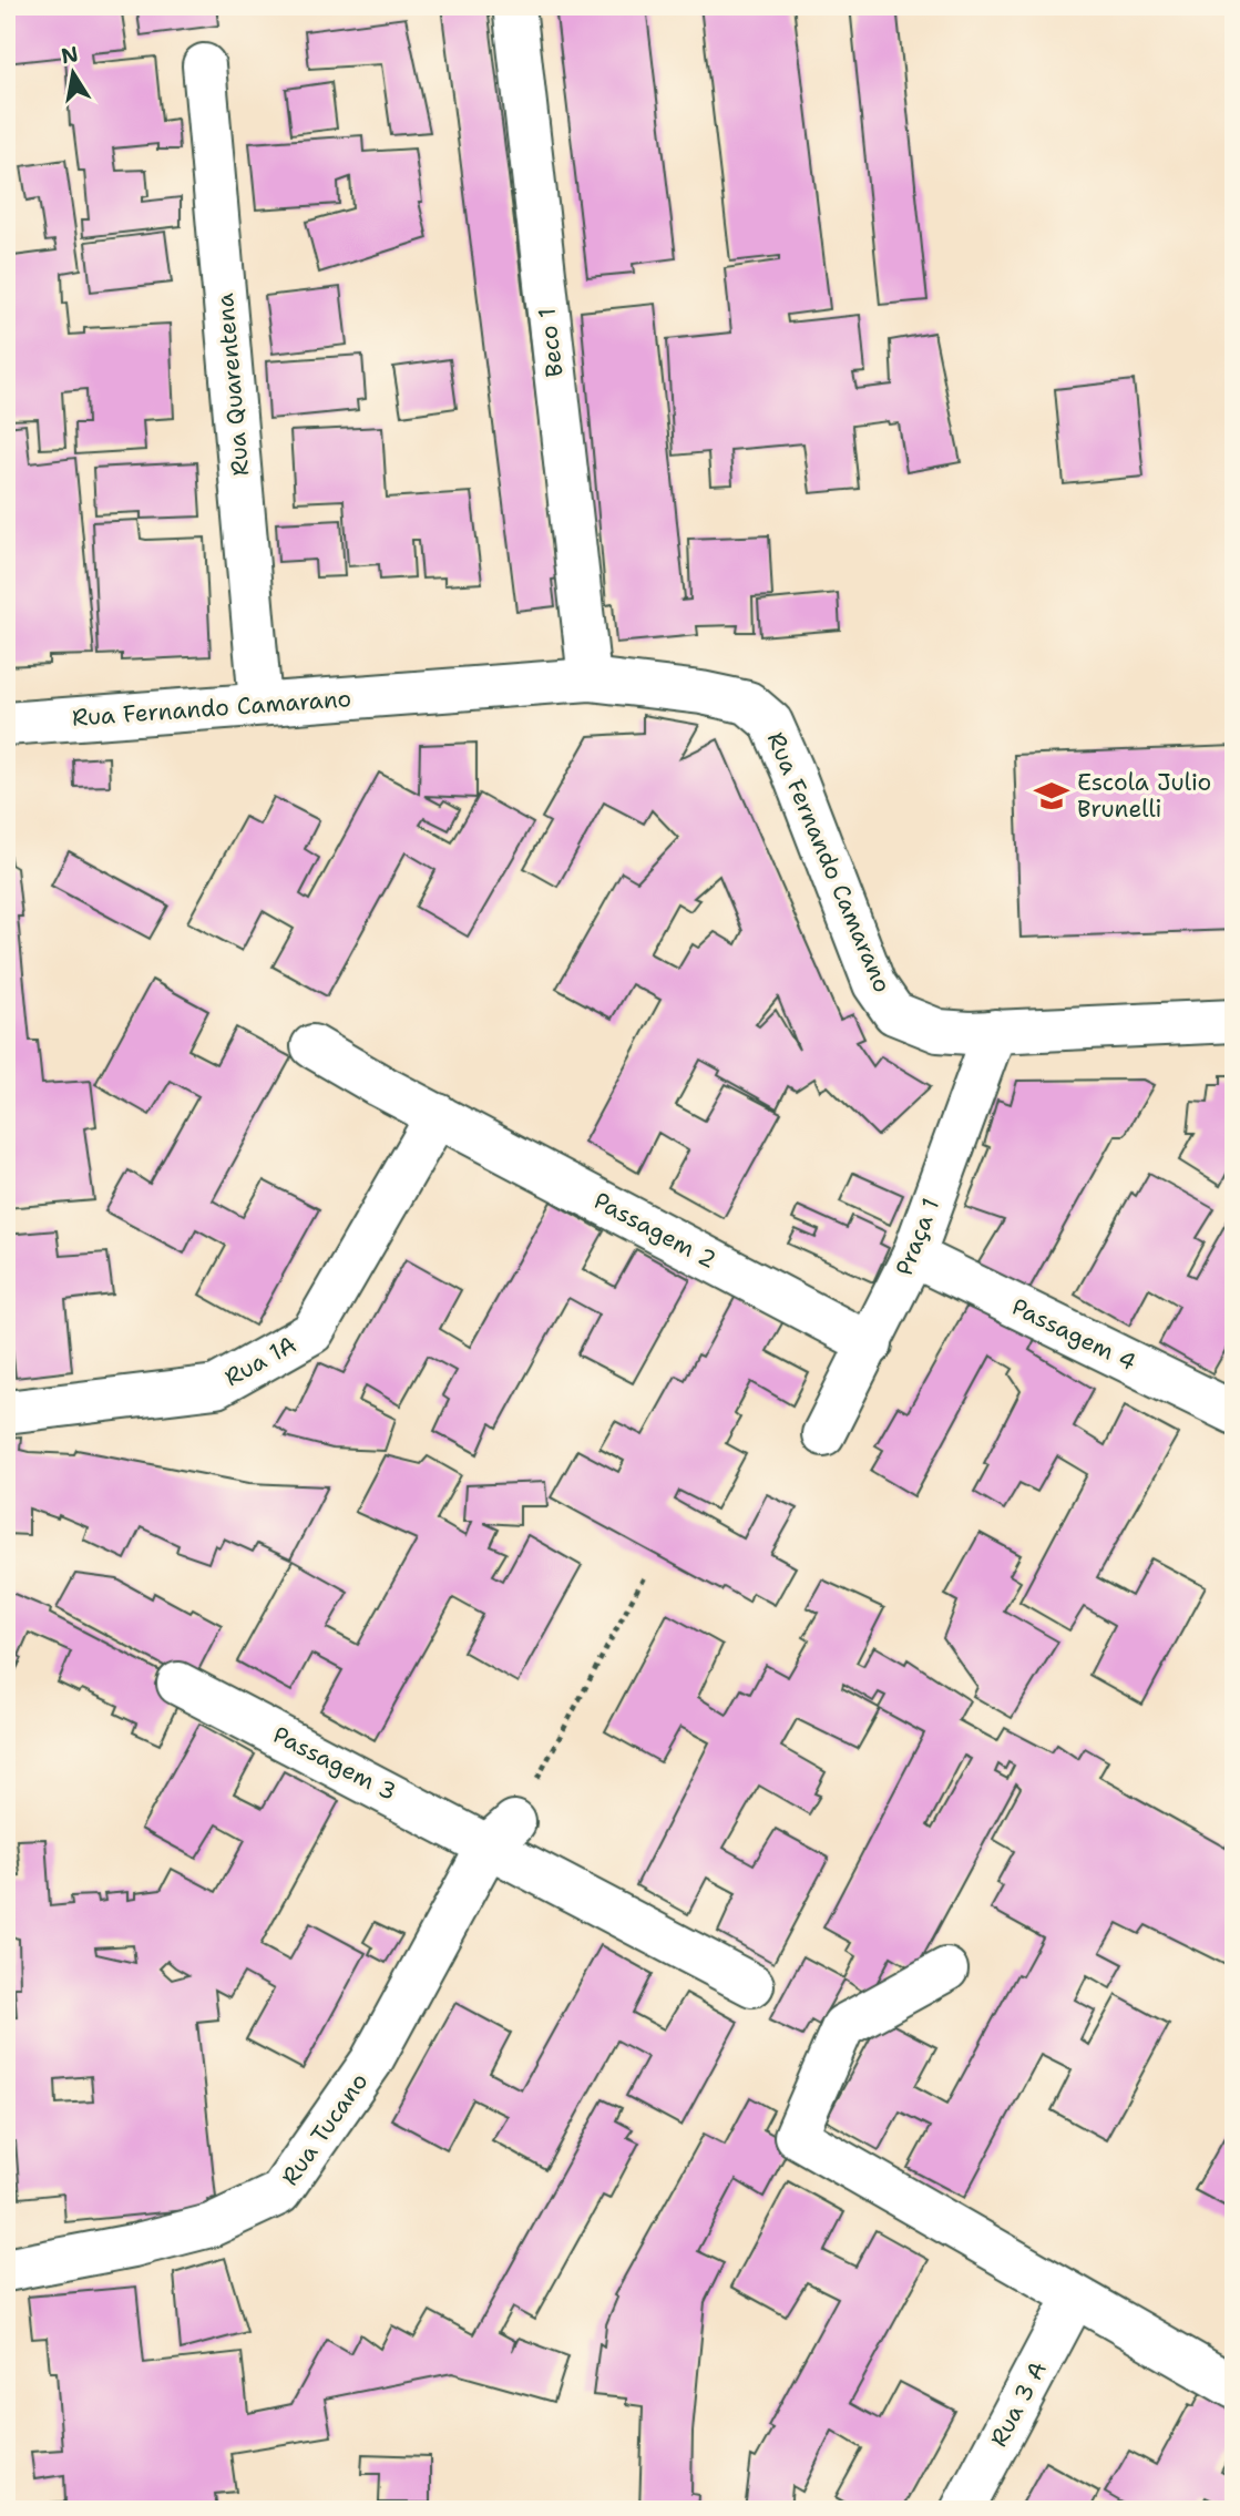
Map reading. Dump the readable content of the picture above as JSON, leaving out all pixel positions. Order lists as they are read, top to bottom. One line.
{"streets":{"street":["Beco 1","Rua Quarentena","Rua Fernando Camarano","Passagem 2","Praça 1","Passagem 4","Rua 1A","Passagem 3","Rua Tucano","Rua 3 A"]},"crossings":[["Beco 1","Rua Fernando Camarano"],["Rua Quarentena","Rua Fernando Camarano"],["Rua Fernando Camarano","Praça 1"],["Passagem 2","Praça 1"],["Passagem 2","Rua 1A"],["Praça 1","Passagem 4"],["Passagem 3","Rua Tucano"]],"places":{"school or university":["Escola Julio Brunelli"]},"north":"top"}
